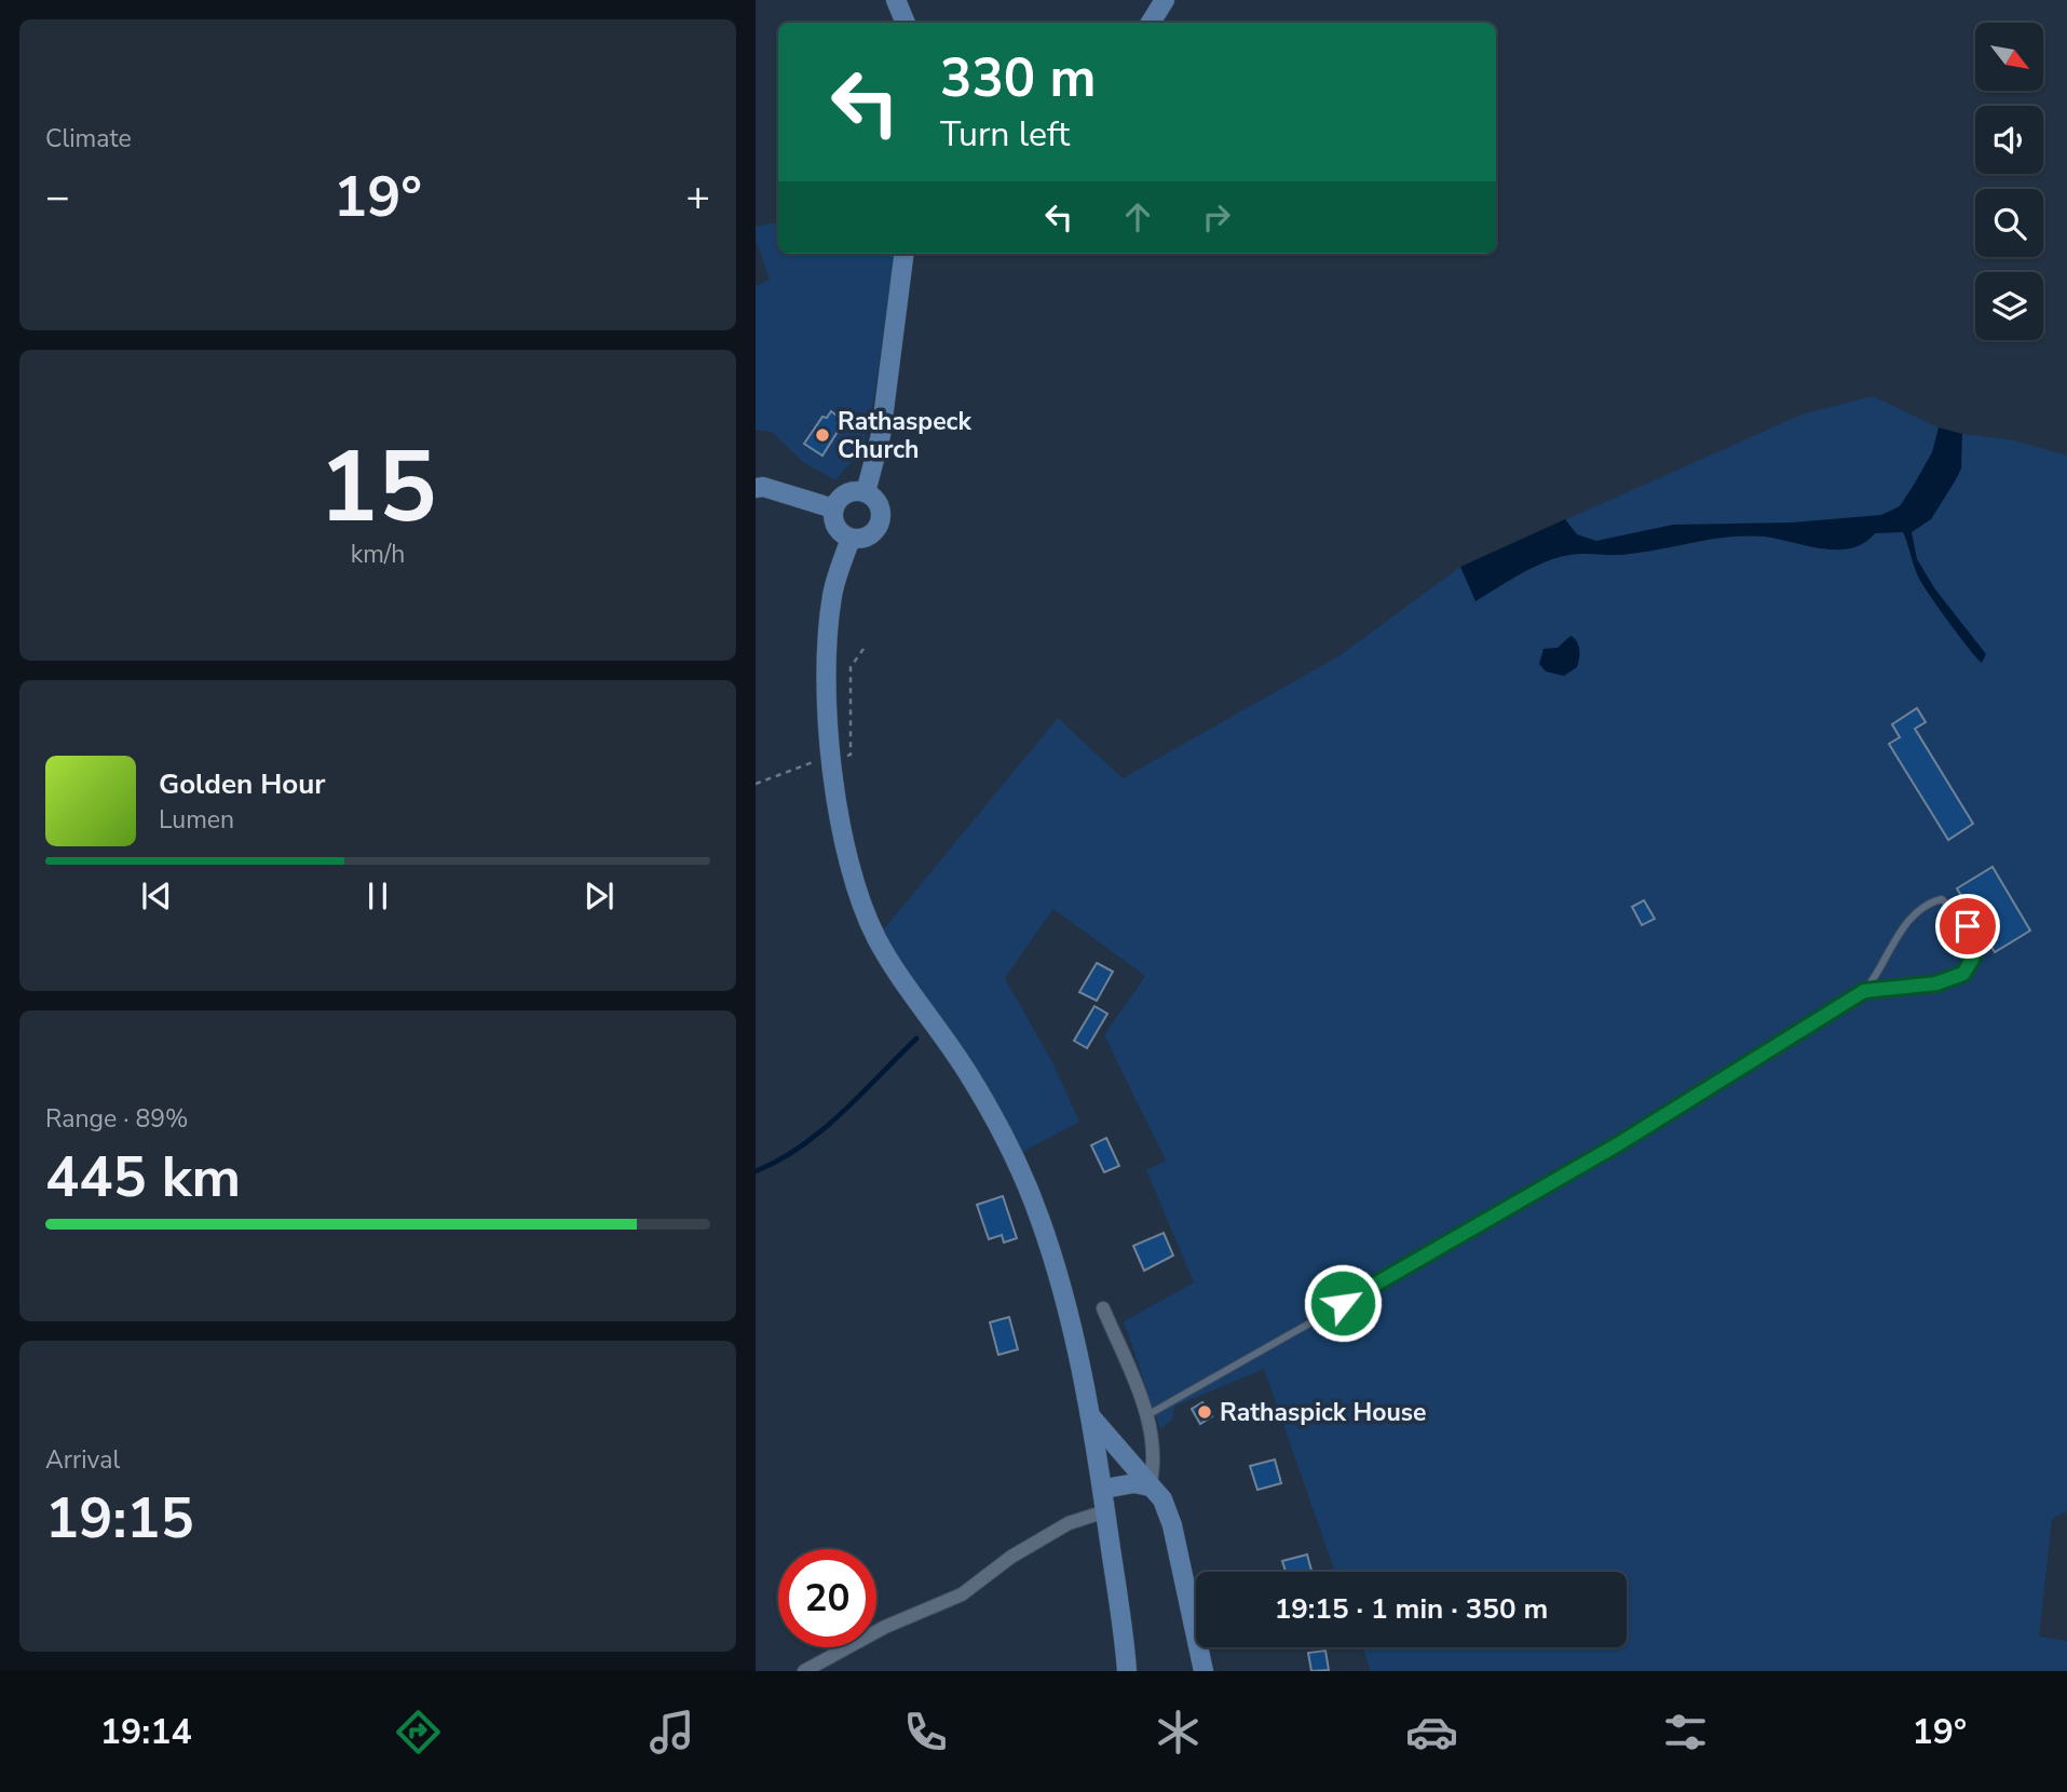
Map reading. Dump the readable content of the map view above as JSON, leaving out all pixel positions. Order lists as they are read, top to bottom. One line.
{"places":["Rathaspeck Church","Rathaspick House"],"north":"bottom right","page":{"tile":["Climate",["15","km/h"],["Range · 89%","445 km"],["Arrival","19:15"]],"turn":["330 m","Turn left"],"heat":["−","19°","+"],"song":["Golden Hour","Lumen"],"limit":"20","trip":"19:15 · 1 min · 350 m","tabs":["19:14","19°"]}}
